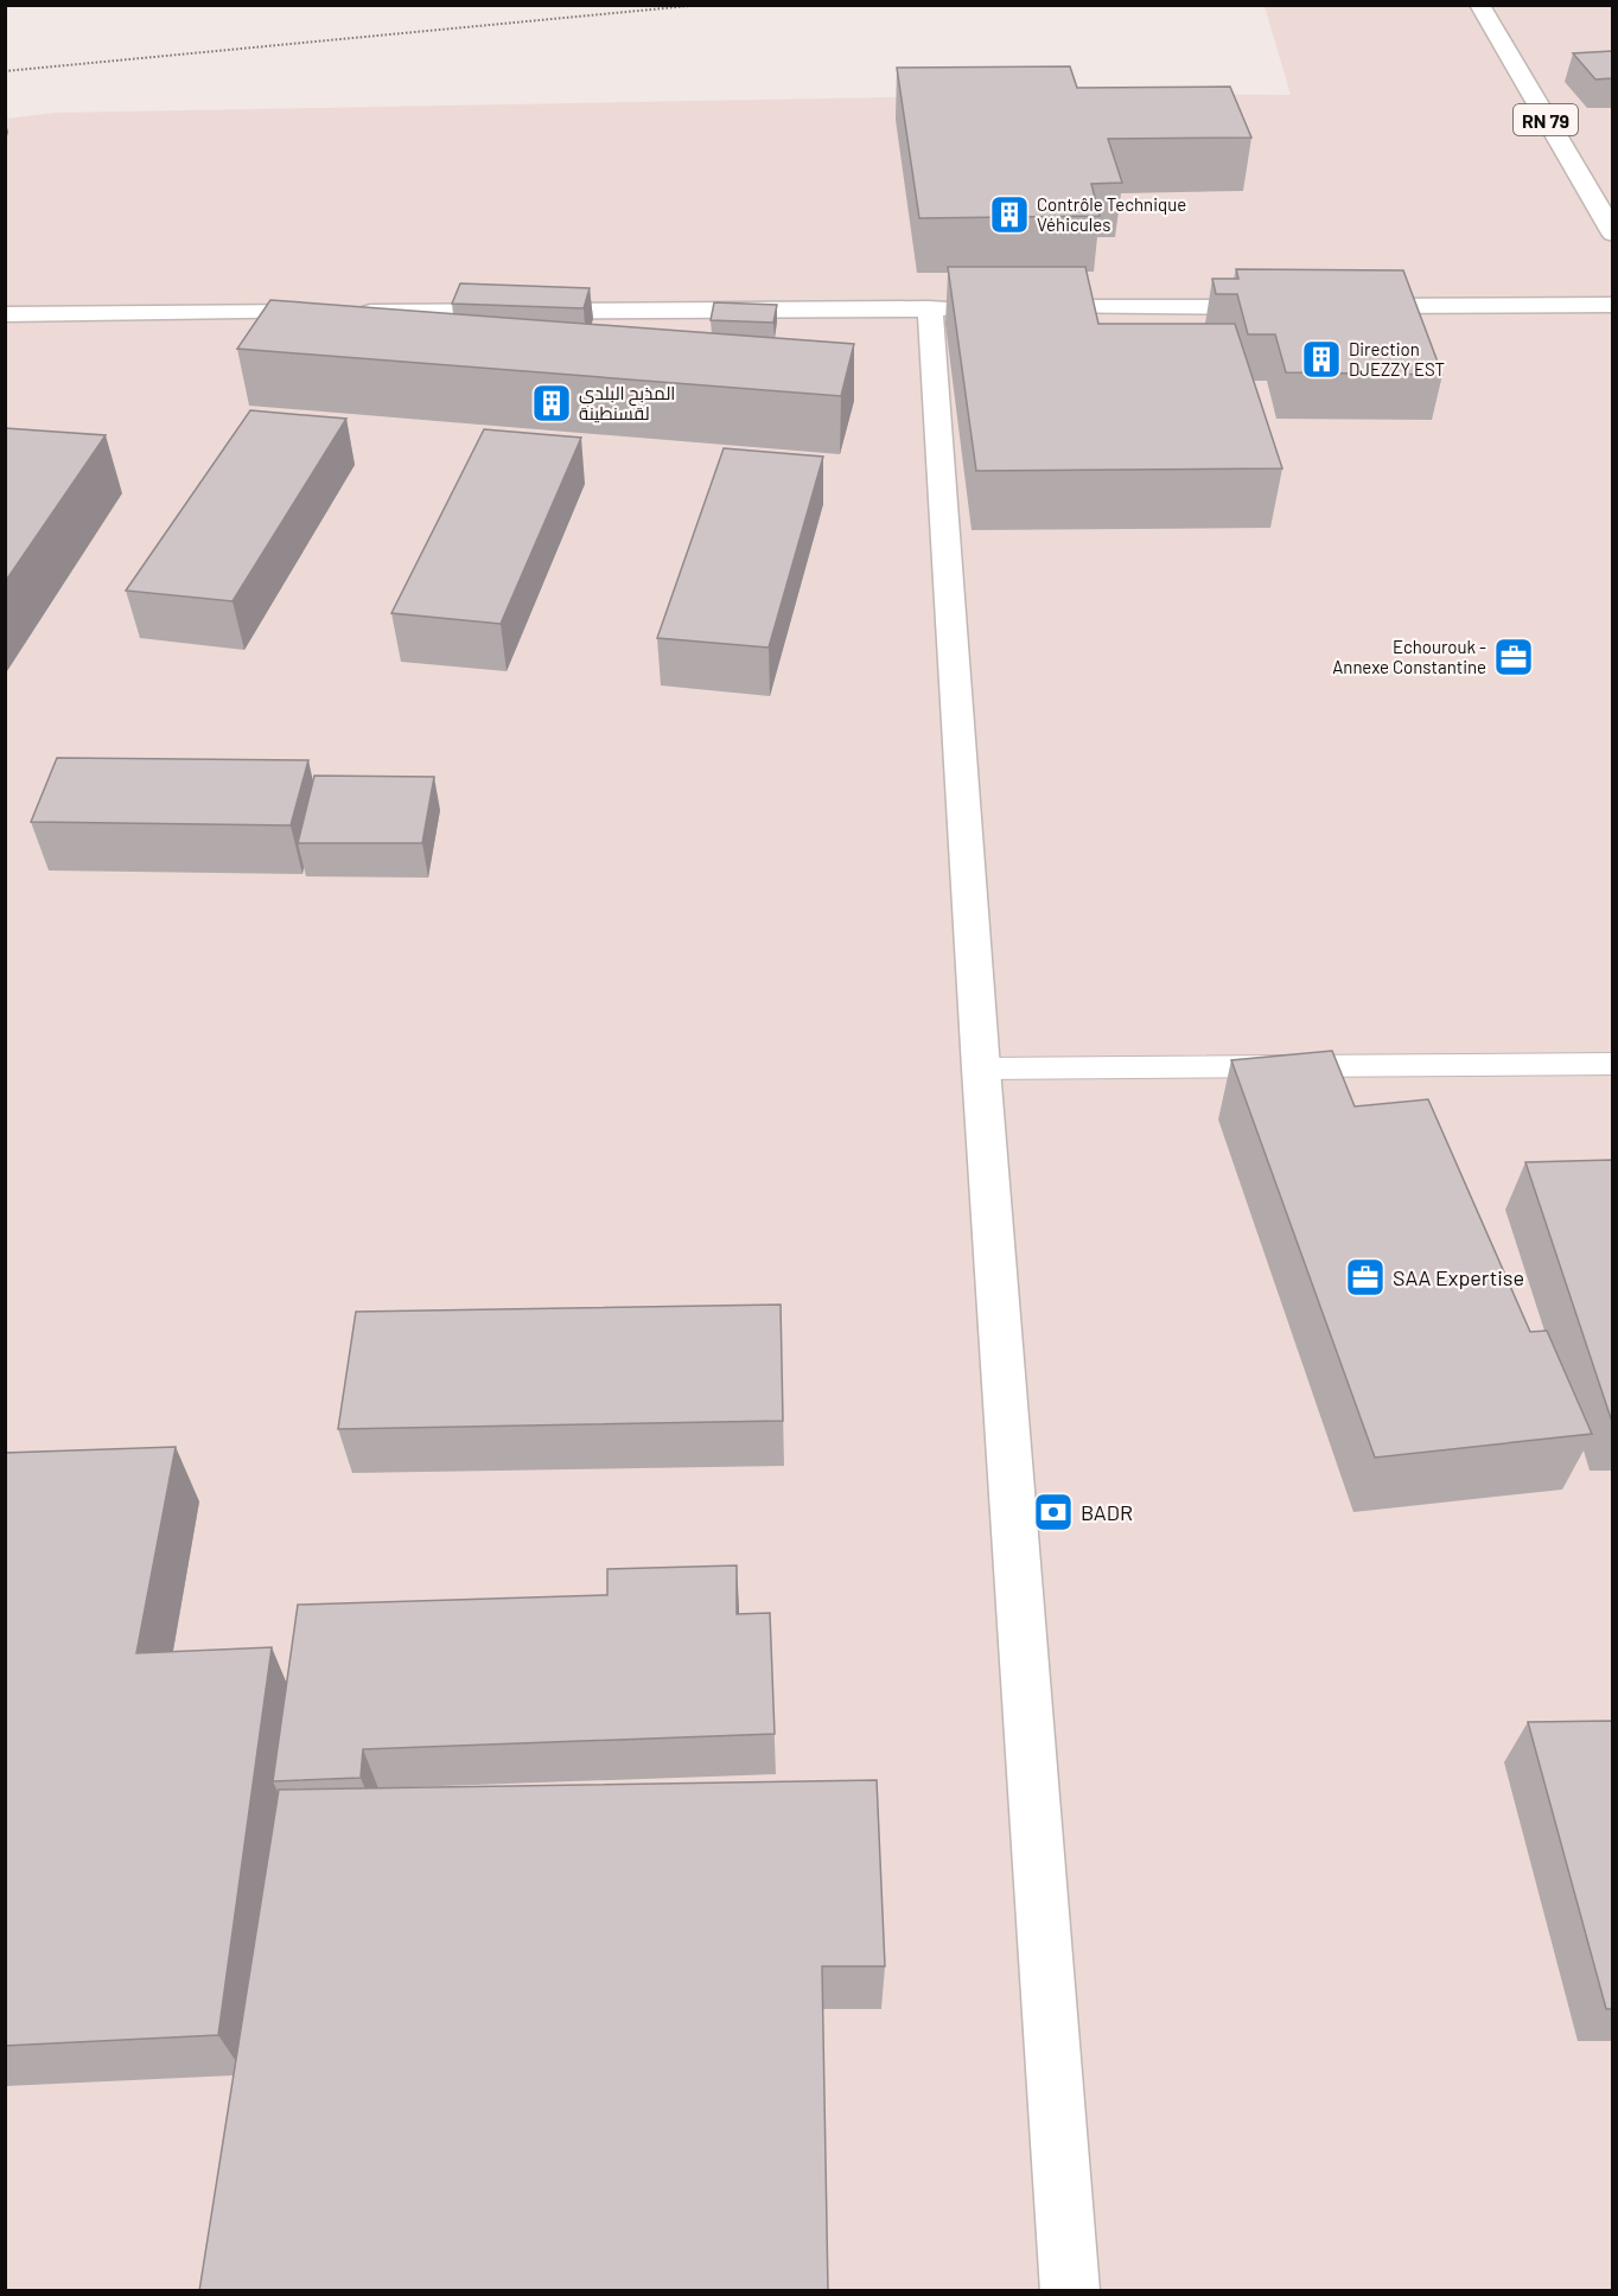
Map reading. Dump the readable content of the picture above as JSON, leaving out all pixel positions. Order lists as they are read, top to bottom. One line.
{"streets":{"main road":["RN 79"]},"places":{"building":["Contrôle Technique Véhicules","Direction DJEZZY EST","المذبح البلدي لقسنطينة"],"office":["Echourouk - Annexe Constantine","SAA Expertise"],"bank":["BADR"]}}
